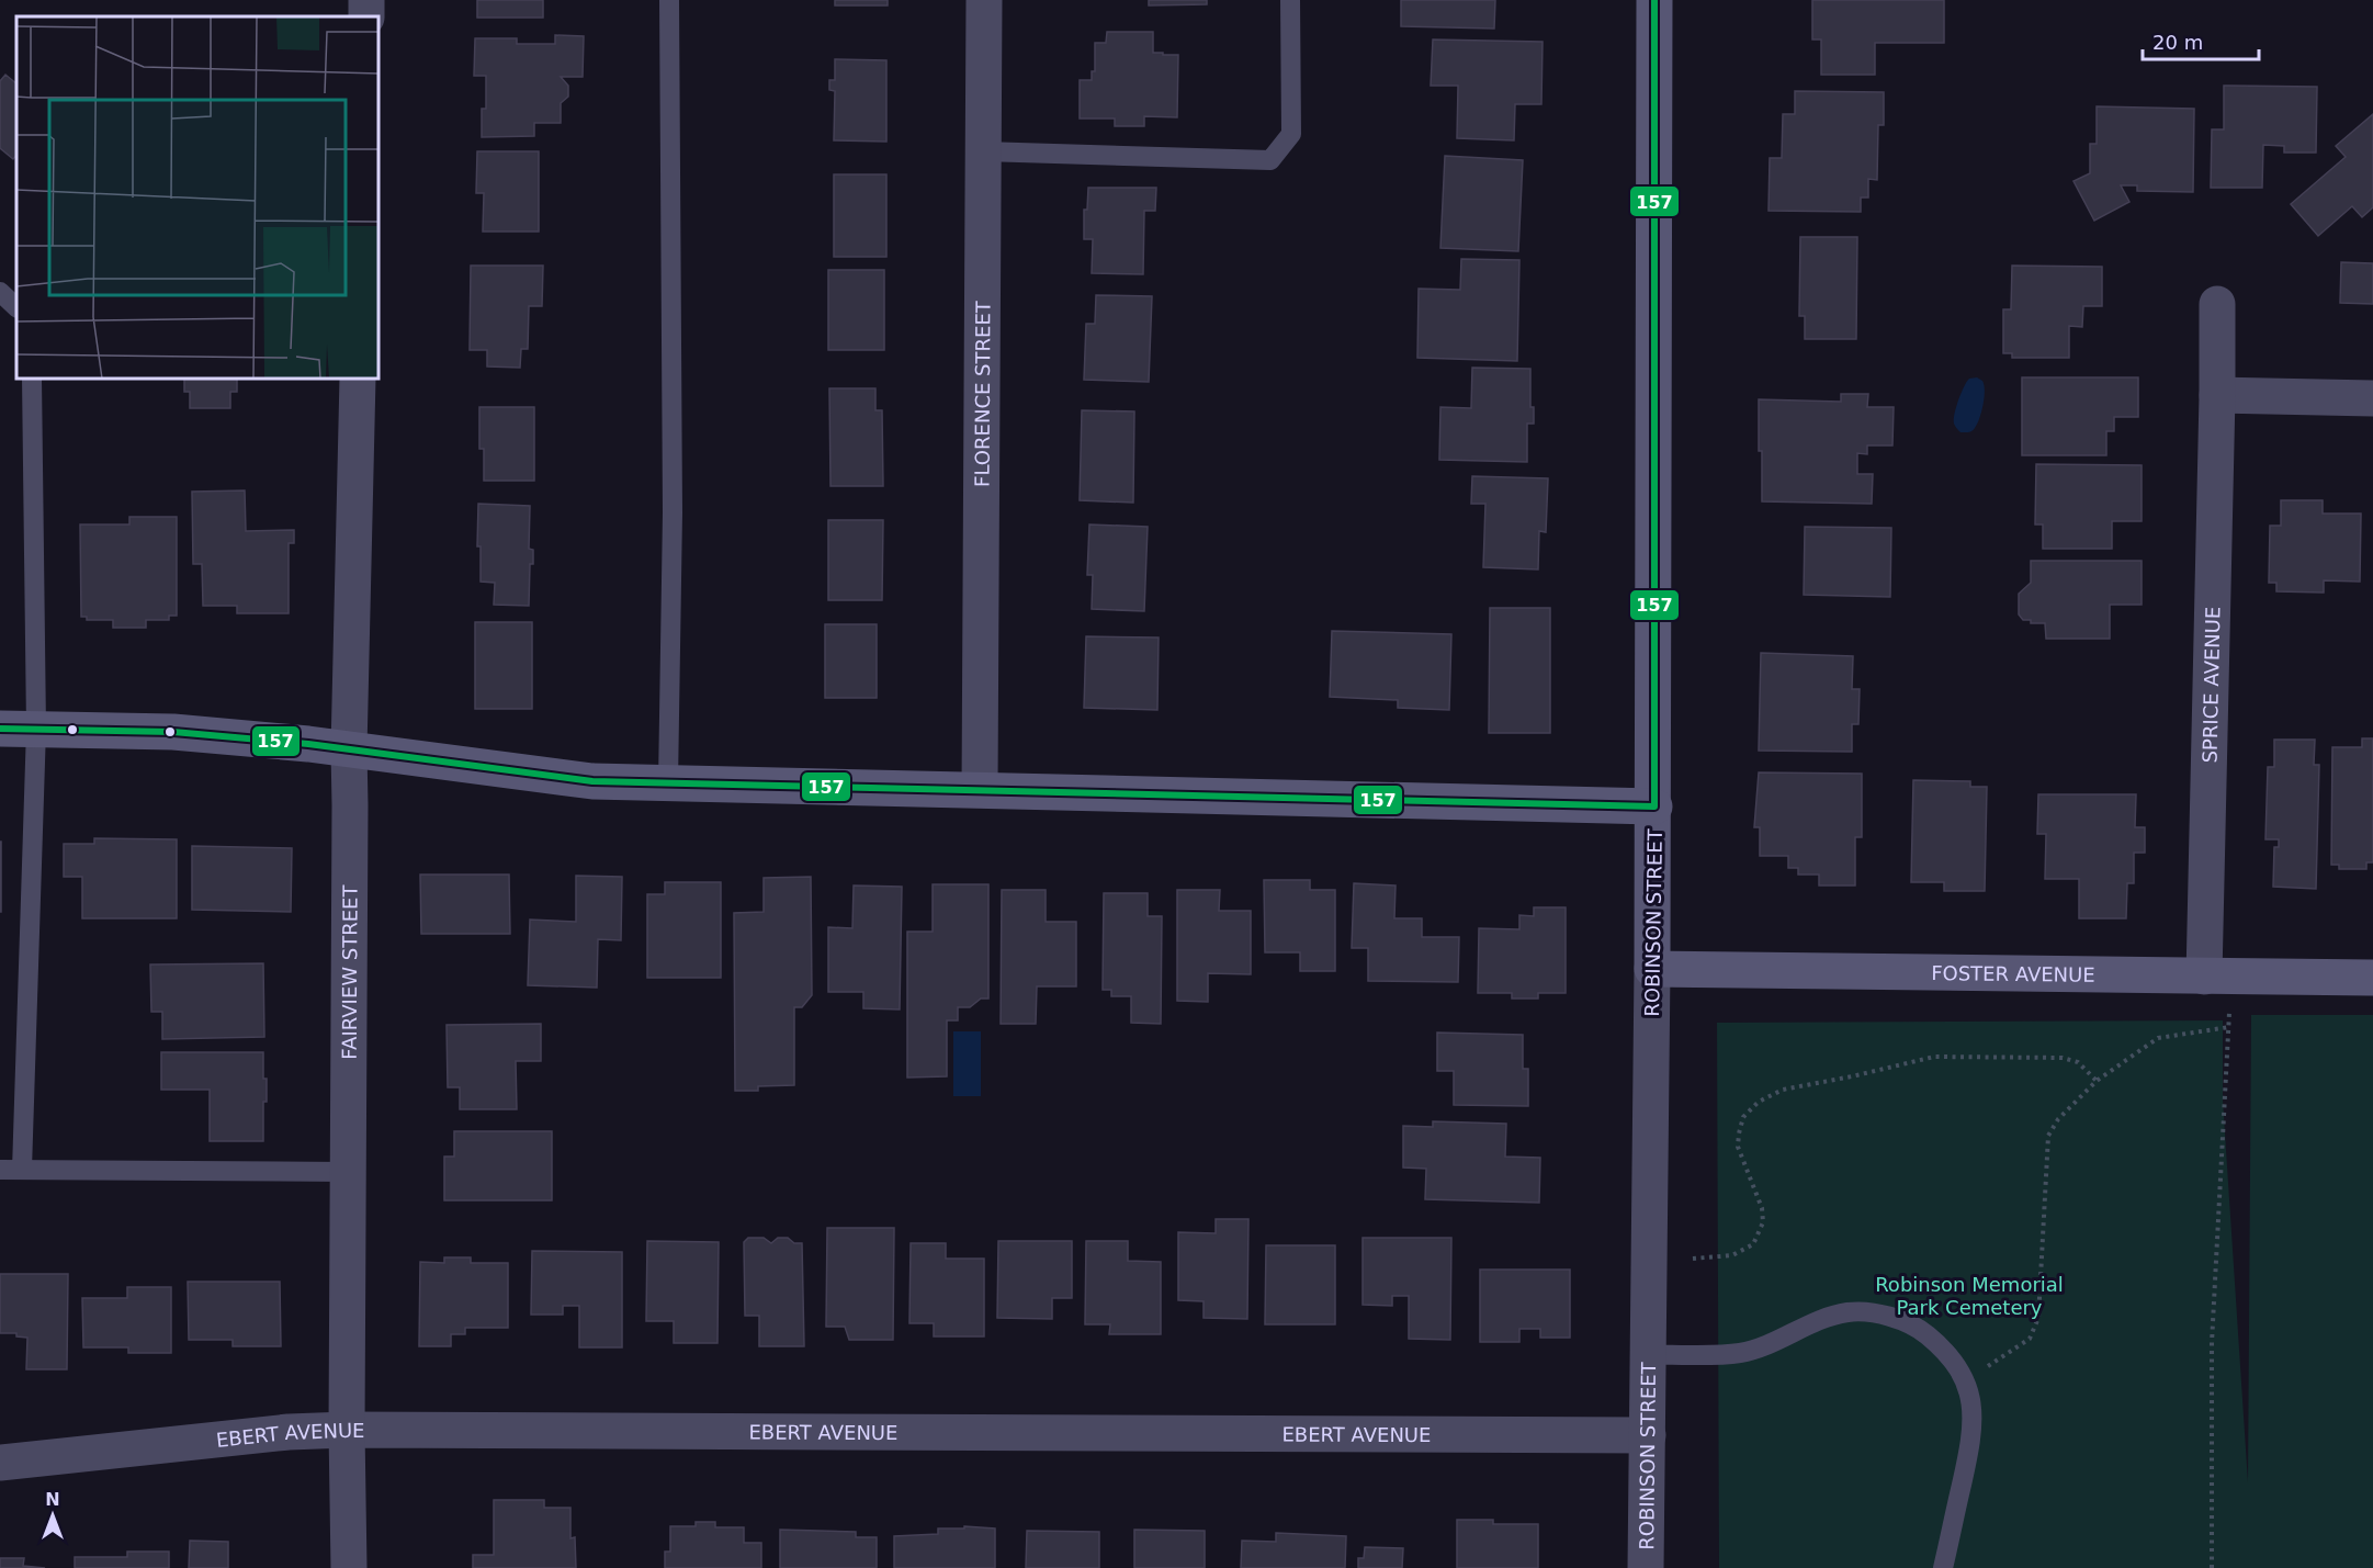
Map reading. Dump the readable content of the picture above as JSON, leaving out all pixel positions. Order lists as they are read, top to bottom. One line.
{"streets":{"street":["FLORENCE STREET","SPRICE AVENUE","ROBINSON STREET","FAIRVIEW STREET","FOSTER AVENUE","EBERT AVENUE"]},"crossings":[["SPRICE AVENUE","FOSTER AVENUE"],["ROBINSON STREET","FOSTER AVENUE"],["ROBINSON STREET","EBERT AVENUE"],["FAIRVIEW STREET","EBERT AVENUE"]],"parks":["Robinson Memorial Park Cemetery"],"lines":["transit line 157"],"scale_bar":"20 m","north":"top"}
